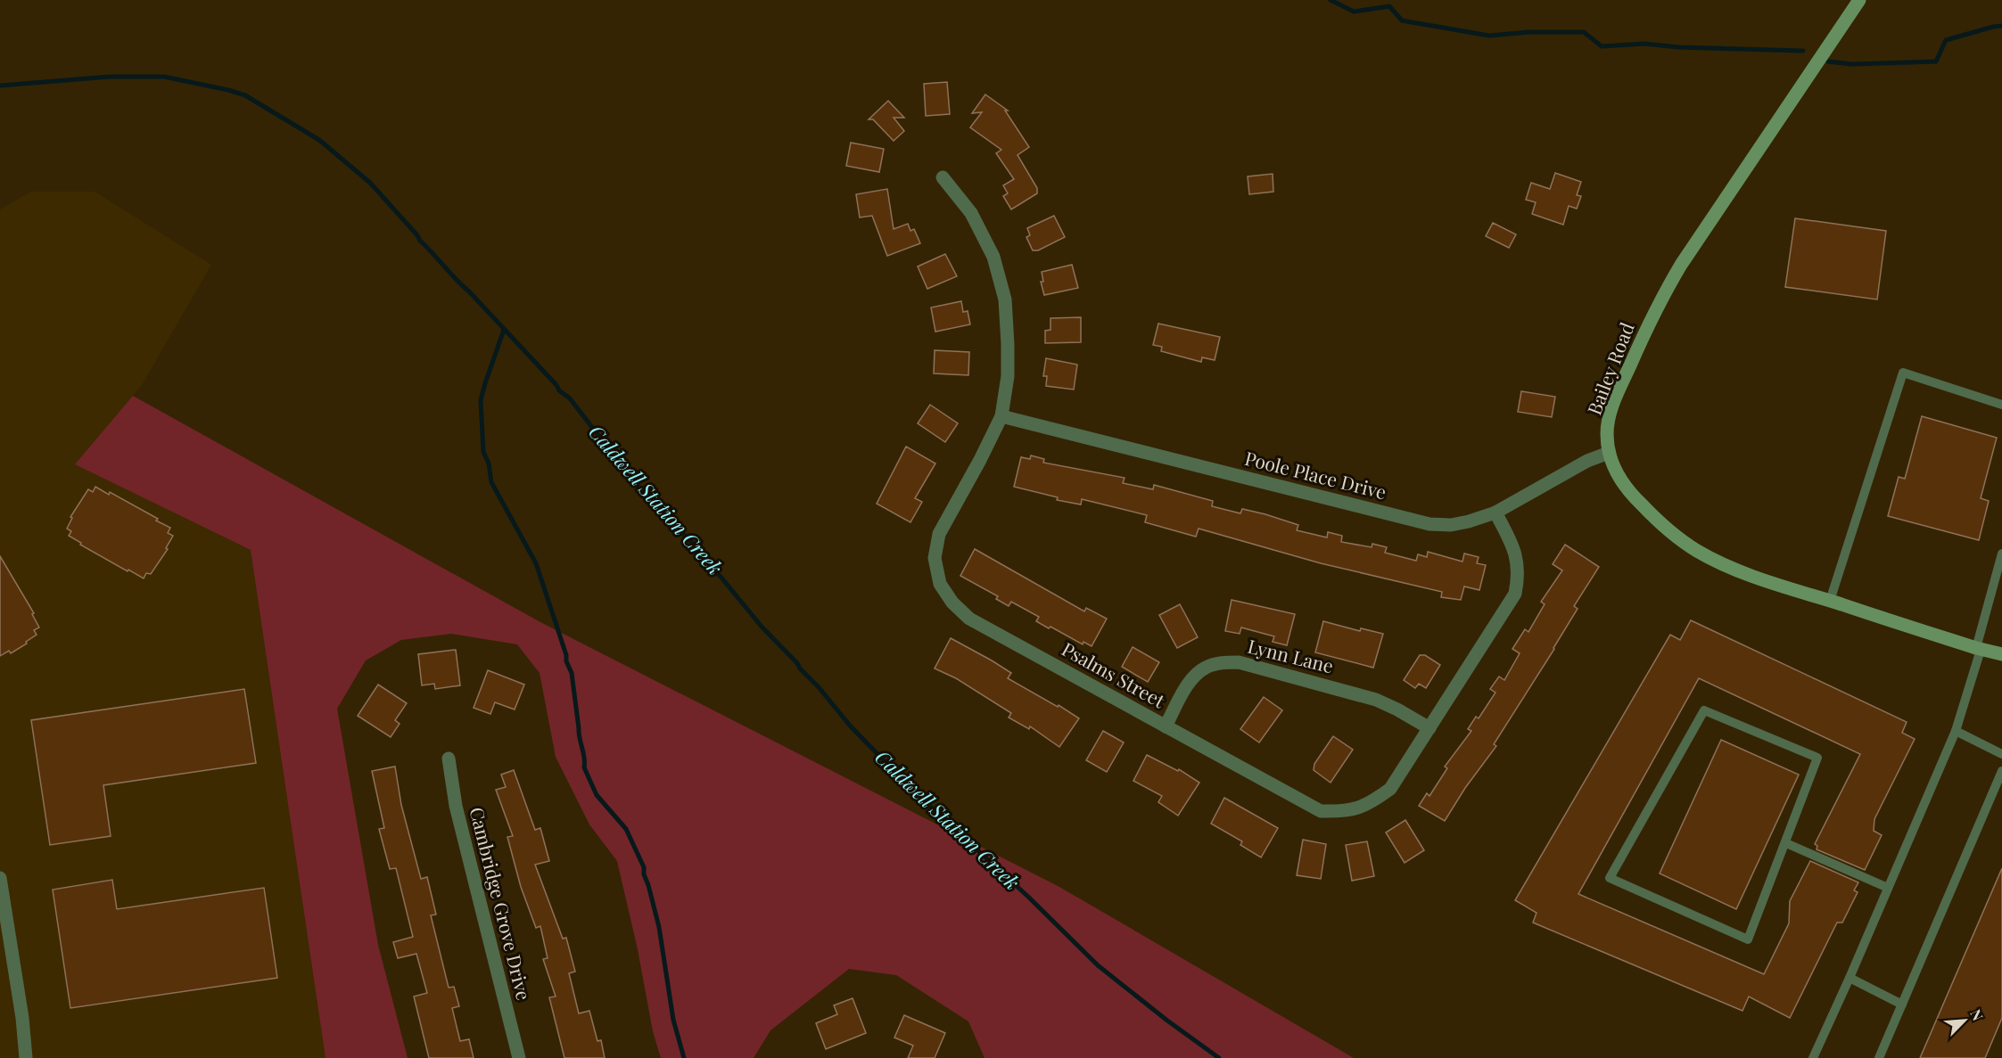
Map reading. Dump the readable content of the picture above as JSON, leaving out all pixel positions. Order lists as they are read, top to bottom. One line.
{"streets":{"street":["Bailey Road","Poole Place Drive","Lynn Lane","Psalms Street","Cambridge Grove Drive"]},"crossings":[["Bailey Road","Poole Place Drive"],["Poole Place Drive","Psalms Street"],["Lynn Lane","Psalms Street"]],"water":["Caldwell Station Creek"],"north":"top right"}
